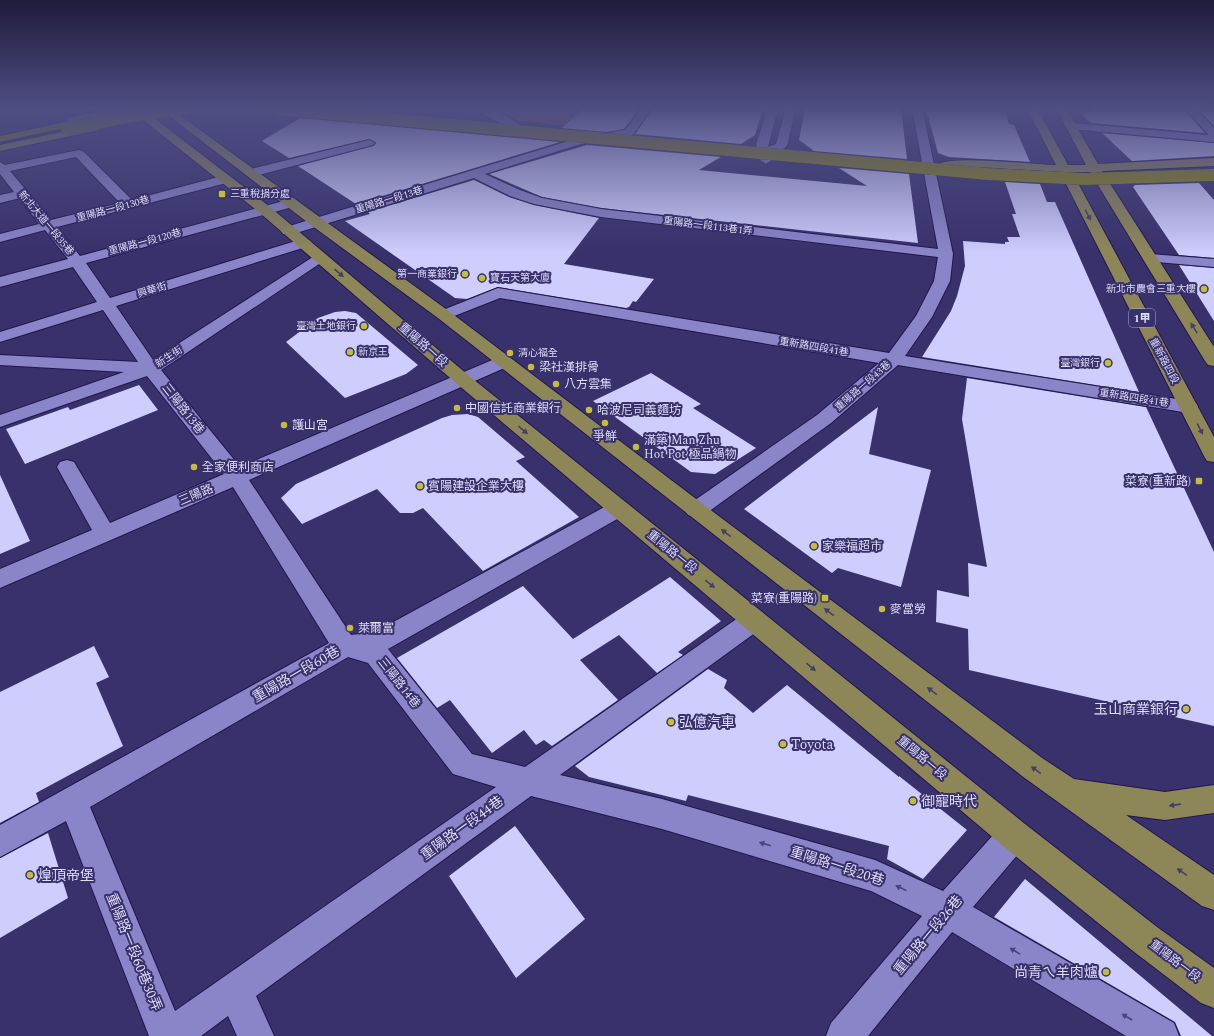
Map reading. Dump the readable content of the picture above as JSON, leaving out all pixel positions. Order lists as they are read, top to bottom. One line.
{"streets":{"main road":["1甲","重陽路一段","重新路四段"],"street":["重陽路一段13巷","重陽路一段130巷","新北大道一段35巷","重陽路一段113巷1弄","重陽路一段120巷","興華街","重新路四段41巷","新生街","重陽路一段43巷","三陽路13巷","三陽路","重陽路一段60巷","三陽路14巷","重陽路一段44巷","重陽路一段20巷","重陽路一段26巷","重陽路一段60巷30弄"]},"crossings":[["重陽路一段13巷","重陽路一段113巷1弄"],["重陽路一段13巷","興華街"],["重陽路一段13巷","重陽路一段"],["重陽路一段130巷","新北大道一段35巷"],["重陽路一段130巷","重陽路一段"],["新北大道一段35巷","重陽路一段120巷"],["新北大道一段35巷","三陽路13巷"],["重陽路一段113巷1弄","重陽路一段43巷"],["重陽路一段120巷","重陽路一段"],["重陽路一段120巷","三陽路13巷"],["興華街","重陽路一段"],["興華街","三陽路13巷"],["1甲","重新路四段"],["重陽路一段","新生街"],["重陽路一段","三陽路"],["重陽路一段","重陽路一段60巷"],["重陽路一段","重陽路一段44巷"],["重陽路一段","重陽路一段26巷"],["重新路四段41巷","重新路四段"],["重新路四段41巷","重陽路一段43巷"],["新生街","三陽路13巷"],["三陽路13巷","三陽路"],["重陽路一段60巷","三陽路14巷"],["重陽路一段60巷","重陽路一段60巷30弄"],["三陽路14巷","重陽路一段44巷"],["三陽路14巷","重陽路一段20巷"],["重陽路一段44巷","重陽路一段20巷"],["重陽路一段44巷","重陽路一段60巷30弄"],["重陽路一段20巷","重陽路一段26巷"]],"one_way":["重陽路一段20巷"],"places":{"transit":["三重稅捐分處","菜寮(重新路)","菜寮(重陽路)"],"other":["第一商業銀行","寶石天第大廈","新北市農會三重大樓","臺灣土地銀行","新京王","清心福全","臺灣銀行","梁社漢排骨","八方雲集","中國信託商業銀行","哈波尼司義麵坊","爭鮮","護山宮","滿築 Man Zhu Hot Pot 極品鍋物","全家便利商店","賓陽建設企業大樓","家樂福超市","麥當勞","萊爾富","玉山商業銀行","弘億汽車","Toyota","御寵時代","煌頂帝堡","尚青ㄟ羊肉爐"]}}
